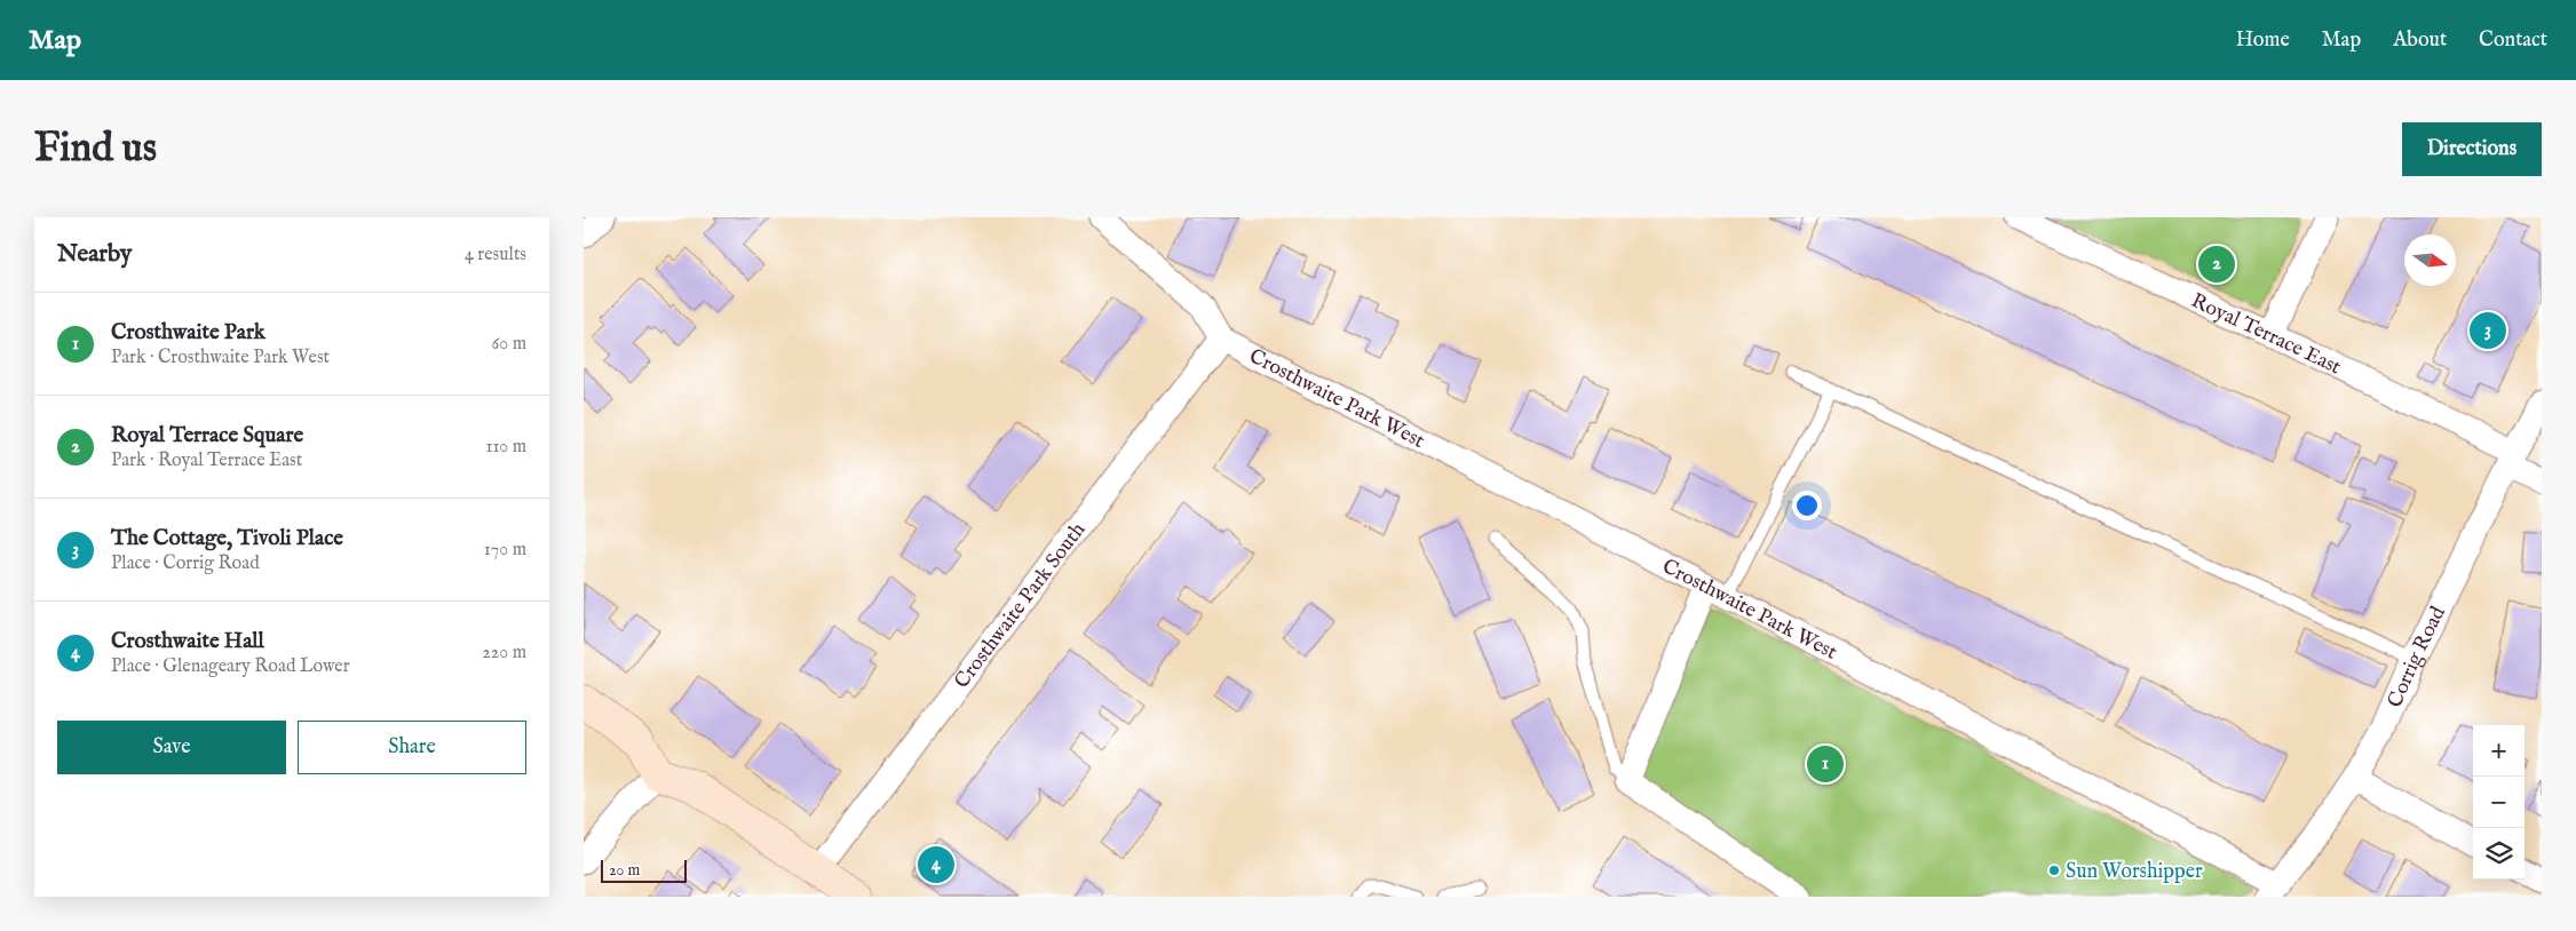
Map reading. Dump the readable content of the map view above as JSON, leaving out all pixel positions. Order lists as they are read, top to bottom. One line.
{"streets":{"street":["Royal Terrace East","Crosthwaite Park West","Crosthwaite Park South","Corrig Road"]},"crossings":[["Royal Terrace East","Corrig Road"],["Crosthwaite Park West","Crosthwaite Park South"],["Crosthwaite Park West","Corrig Road"]],"places":["Sun Worshipper"],"scale_bar":"20 m","north":"right","page":{"header":"Map","nav":["Home","Map","About","Contact"],"buttons":["Directions",["Save","Share"]],"title":"Find us","heading":["Nearby","4 results"],"pins":["2","3","1","4"],"list":[{"mark":"1","name":"Crosthwaite Park","note":"Park · Crosthwaite Park West","value":"60 m"},{"mark":"2","name":"Royal Terrace Square","note":"Park · Royal Terrace East","value":"110 m"},{"mark":"3","name":"The Cottage, Tivoli Place","note":"Place · Corrig Road","value":"170 m"},{"mark":"4","name":"Crosthwaite Hall","note":"Place · Glenageary Road Lower","value":"220 m"}],"map_buttons":["+","−"],"scale":"20 m"}}
